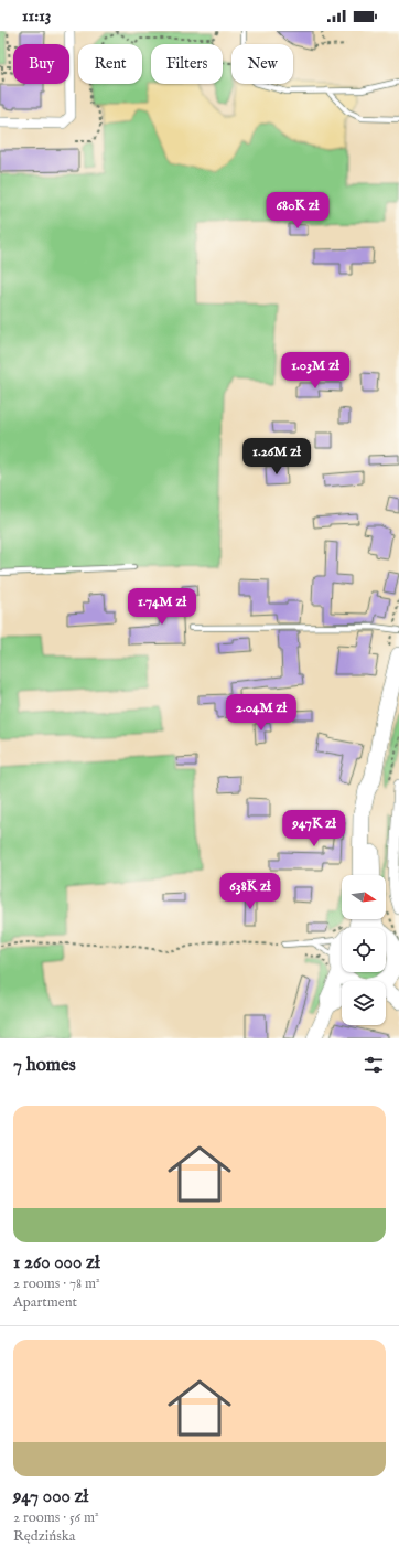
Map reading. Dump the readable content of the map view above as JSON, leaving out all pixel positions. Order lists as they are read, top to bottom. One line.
{"north":"right","page":{"status":"11:13","chip":["Buy","Rent","Filters","New"],"price":["680K zł","1.03M zł","1.26M zł","1.74M zł","2.04M zł","947K zł","638K zł"],"heading":"7 homes","list":[{"name":"1 260 000 zł","note":"2 rooms · 78 m² · Apartment"},{"name":"947 000 zł","note":"2 rooms · 56 m² · Rędzińska"}]}}
